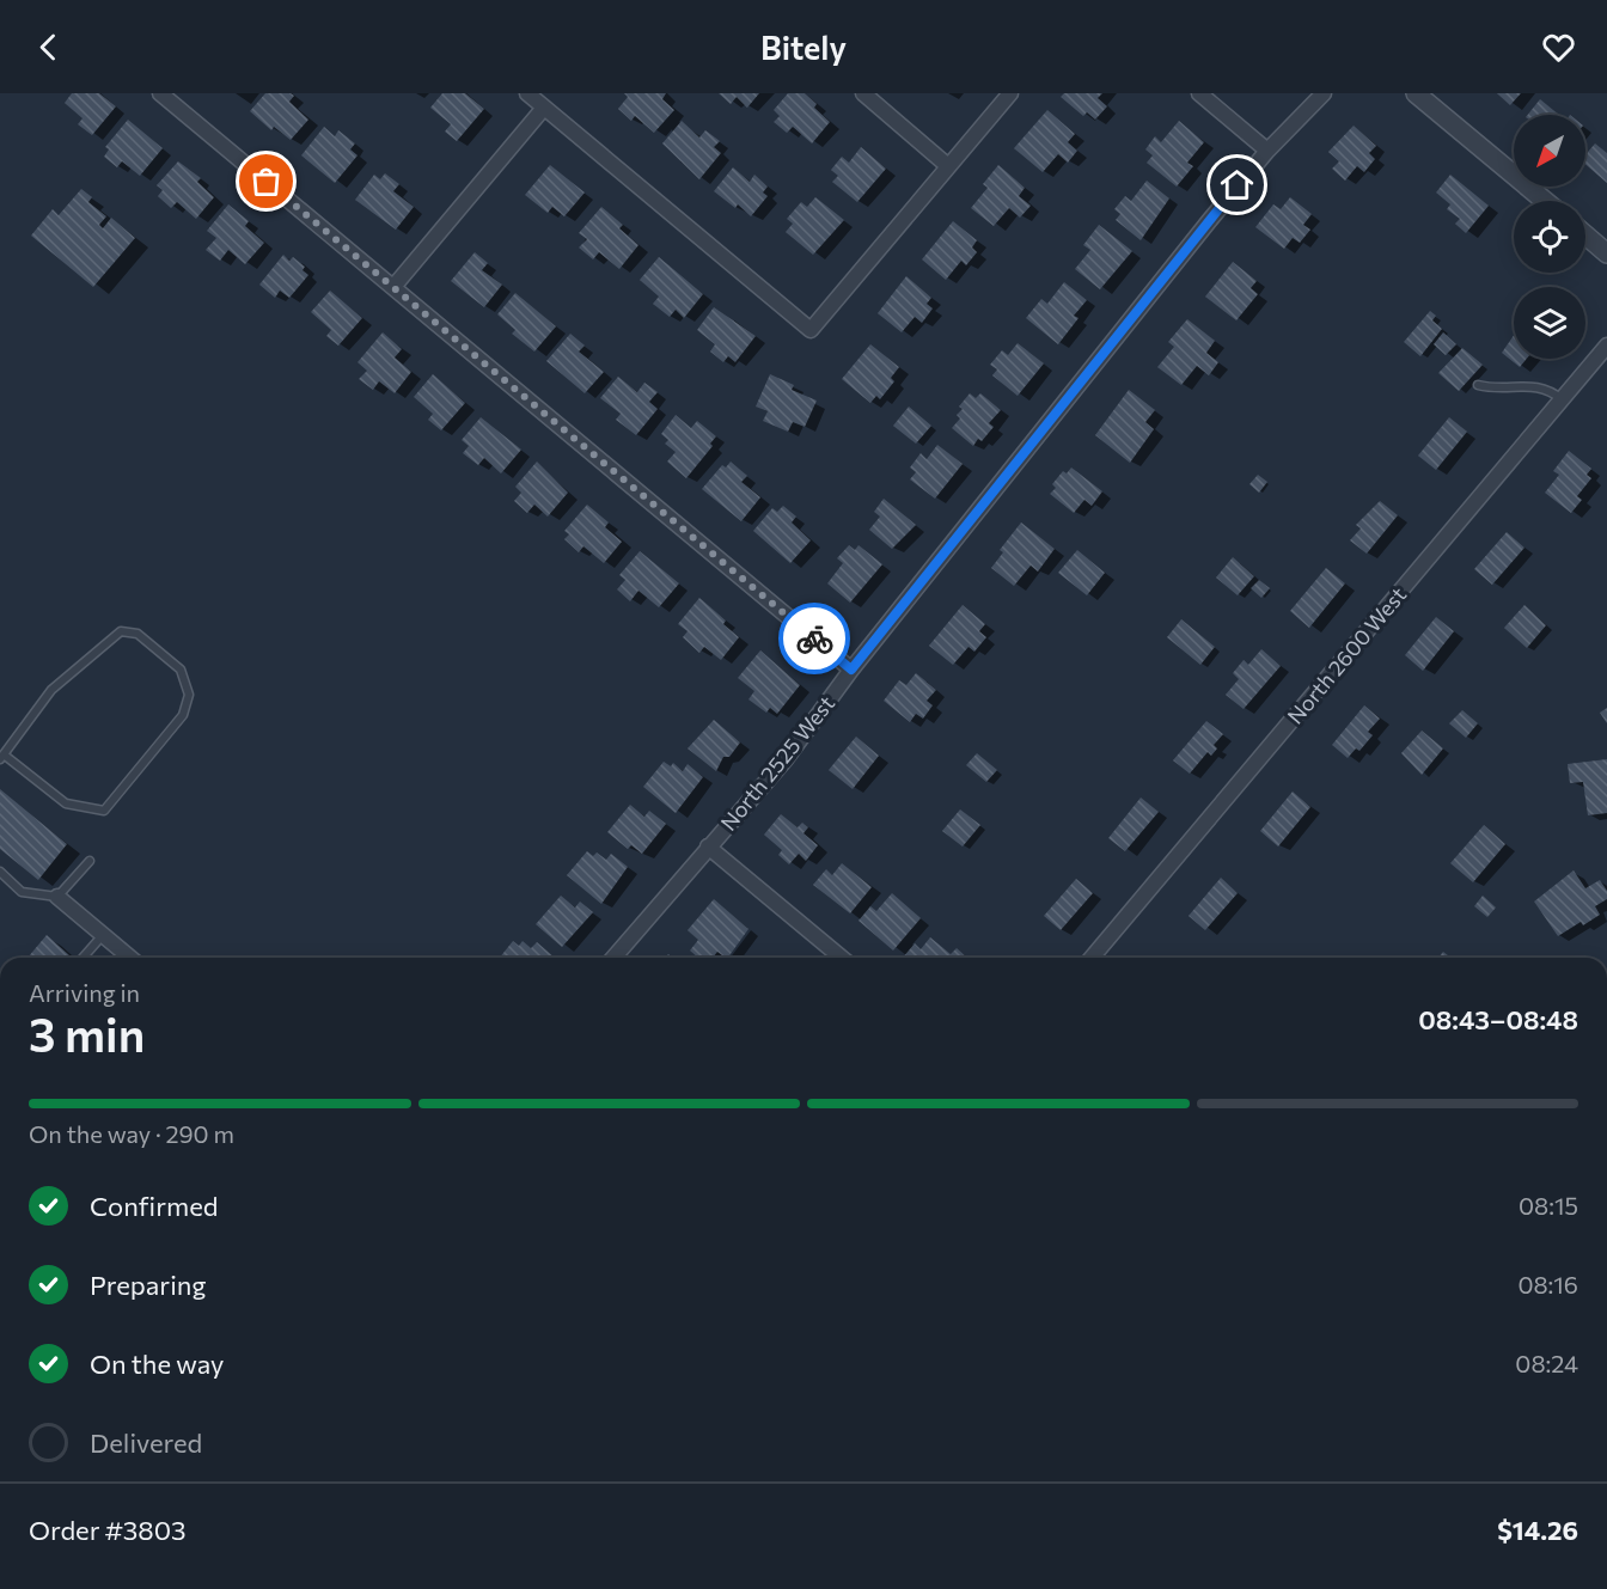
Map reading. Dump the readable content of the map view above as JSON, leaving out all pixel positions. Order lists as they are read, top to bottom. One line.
{"streets":{"street":["North 2600 West","North 2525 West"]},"north":"bottom left","page":{"header":"Bitely","heading":["3 min","Arriving in","08:43–08:48"],"panel":["Order #3803","$14.26"],"bar":"On the way · 290 m","list":[["Confirmed","08:15"],["Preparing","08:16"],["On the way","08:24"],"Delivered"]}}
